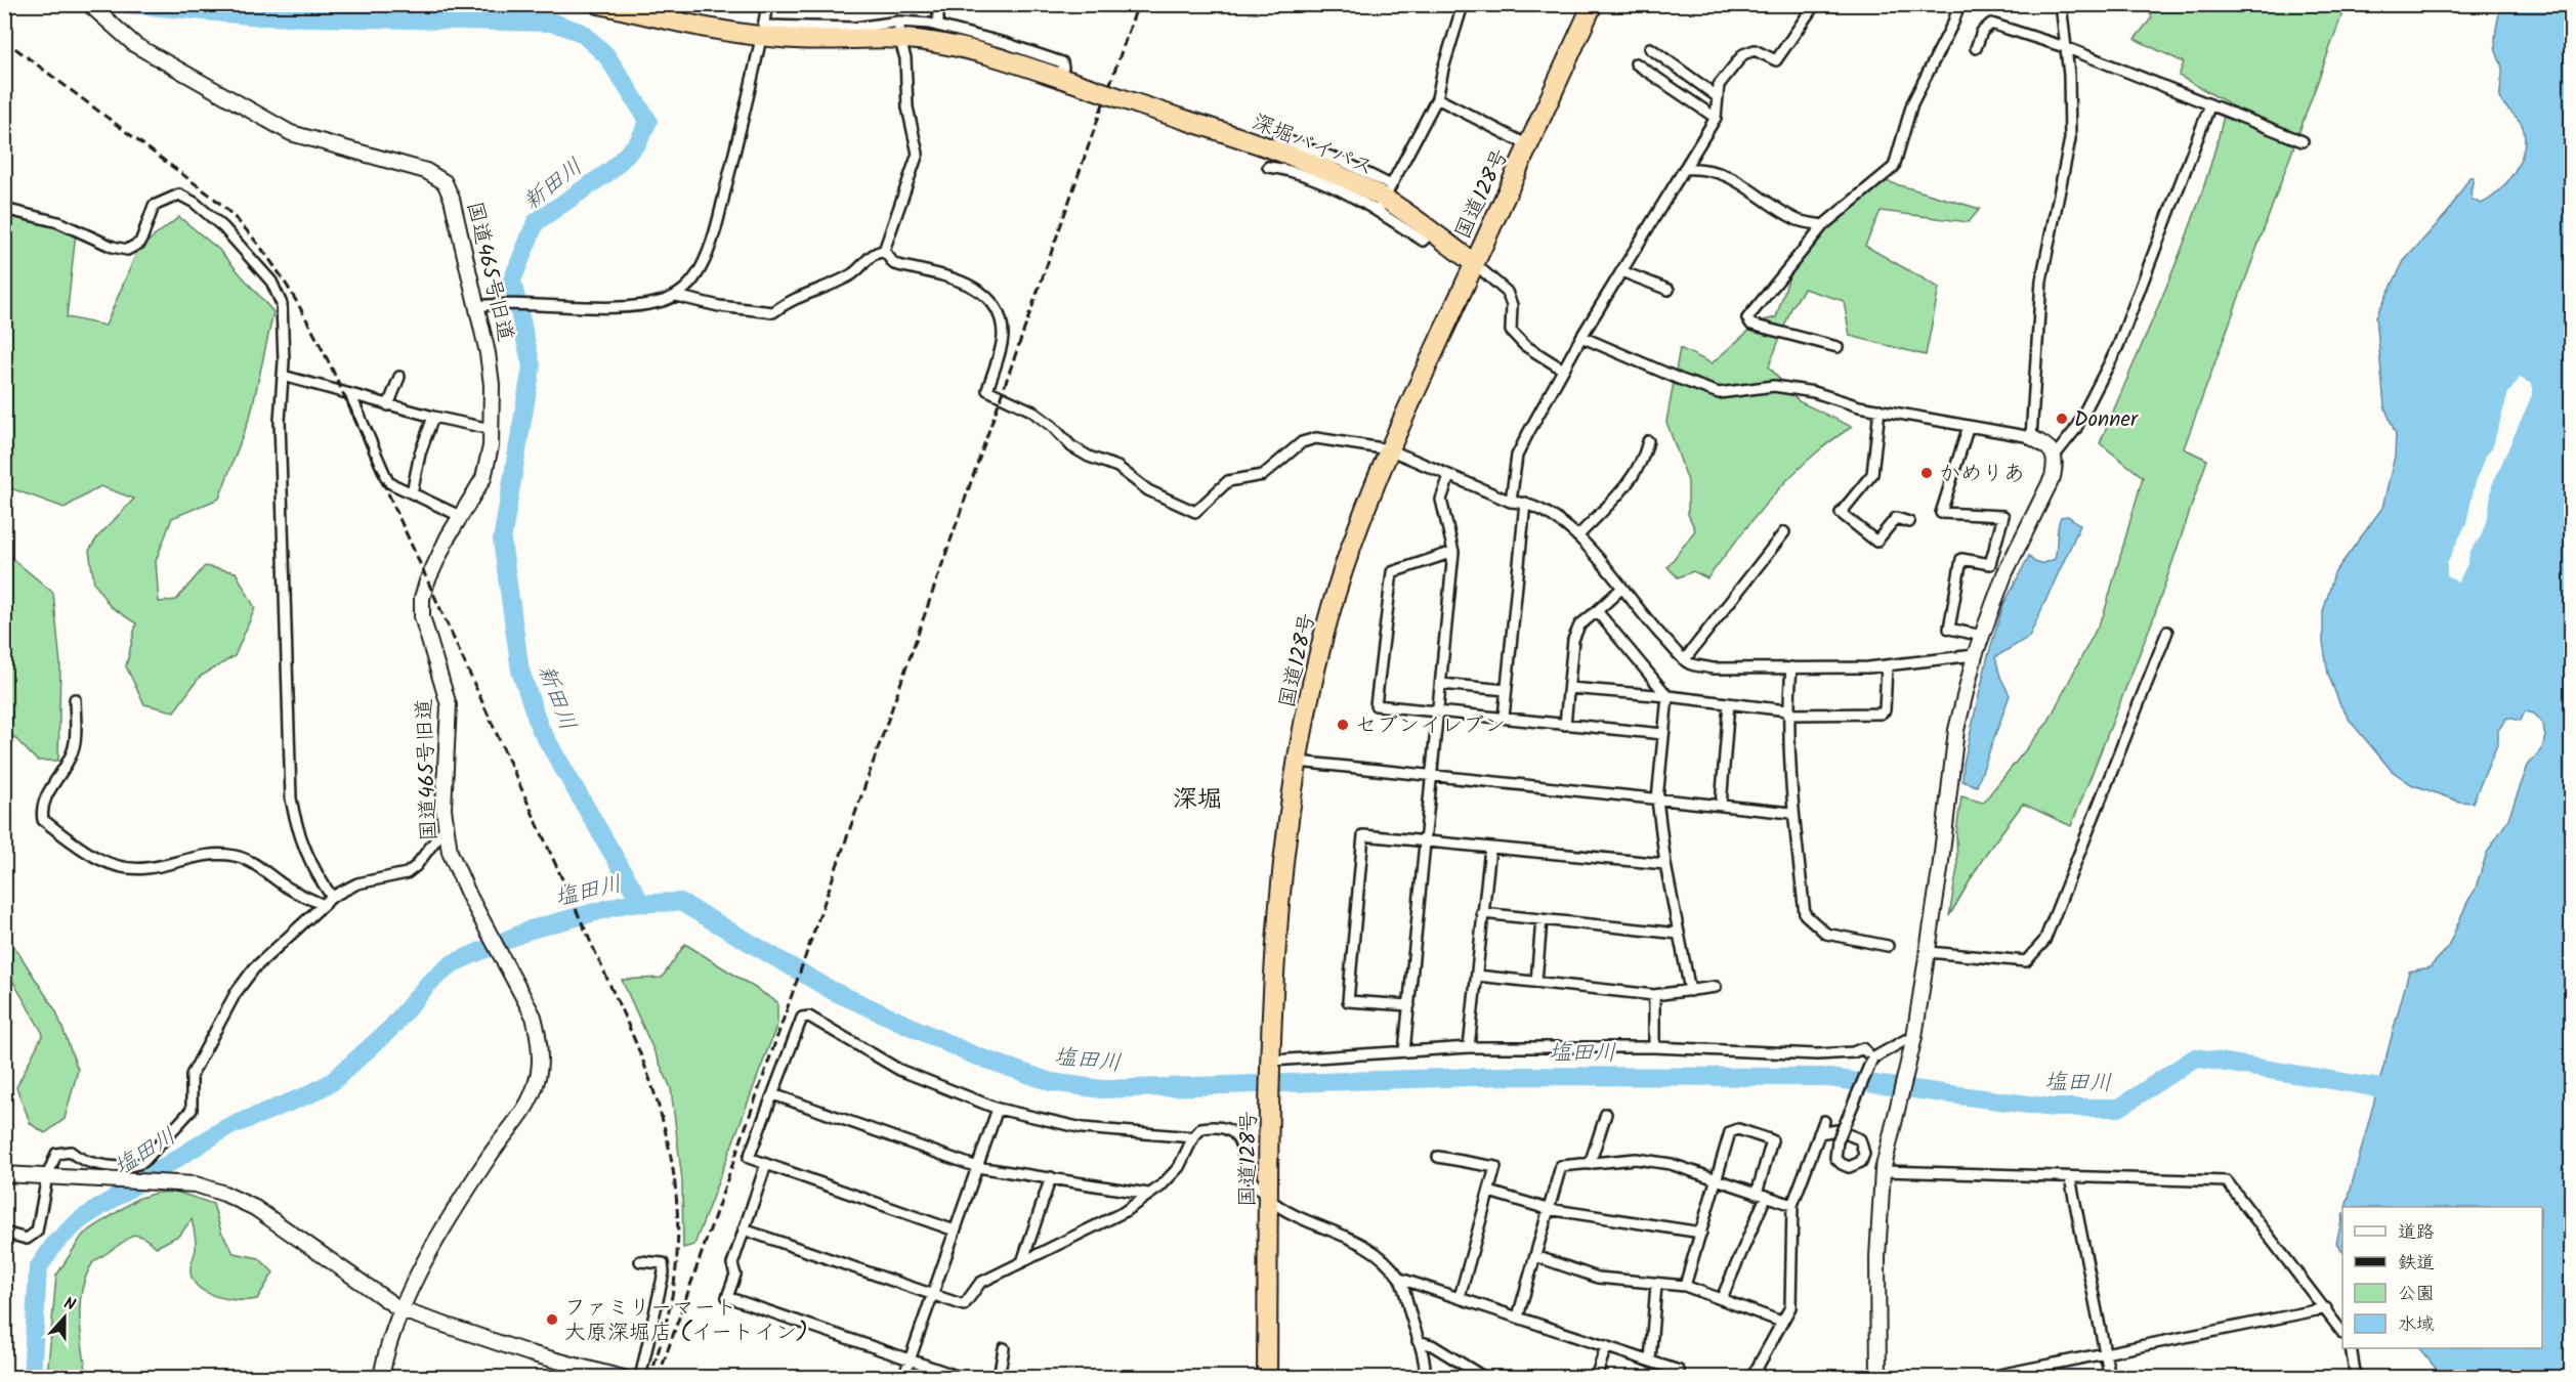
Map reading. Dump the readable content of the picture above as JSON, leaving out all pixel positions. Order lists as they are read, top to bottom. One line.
{"streets":{"highway":["深堀バイパス","国道128号"],"street":["国道465号旧道"]},"crossings":[["深堀バイパス","国道128号"]],"districts":["深堀"],"water":["新田川","塩田川"],"places":["Donner","かめりあ","セブンイレブン","ファミリーマート 大原深堀店 (イートイン)"],"legend":["道路","鉄道","公園","水域"],"north":"top"}
